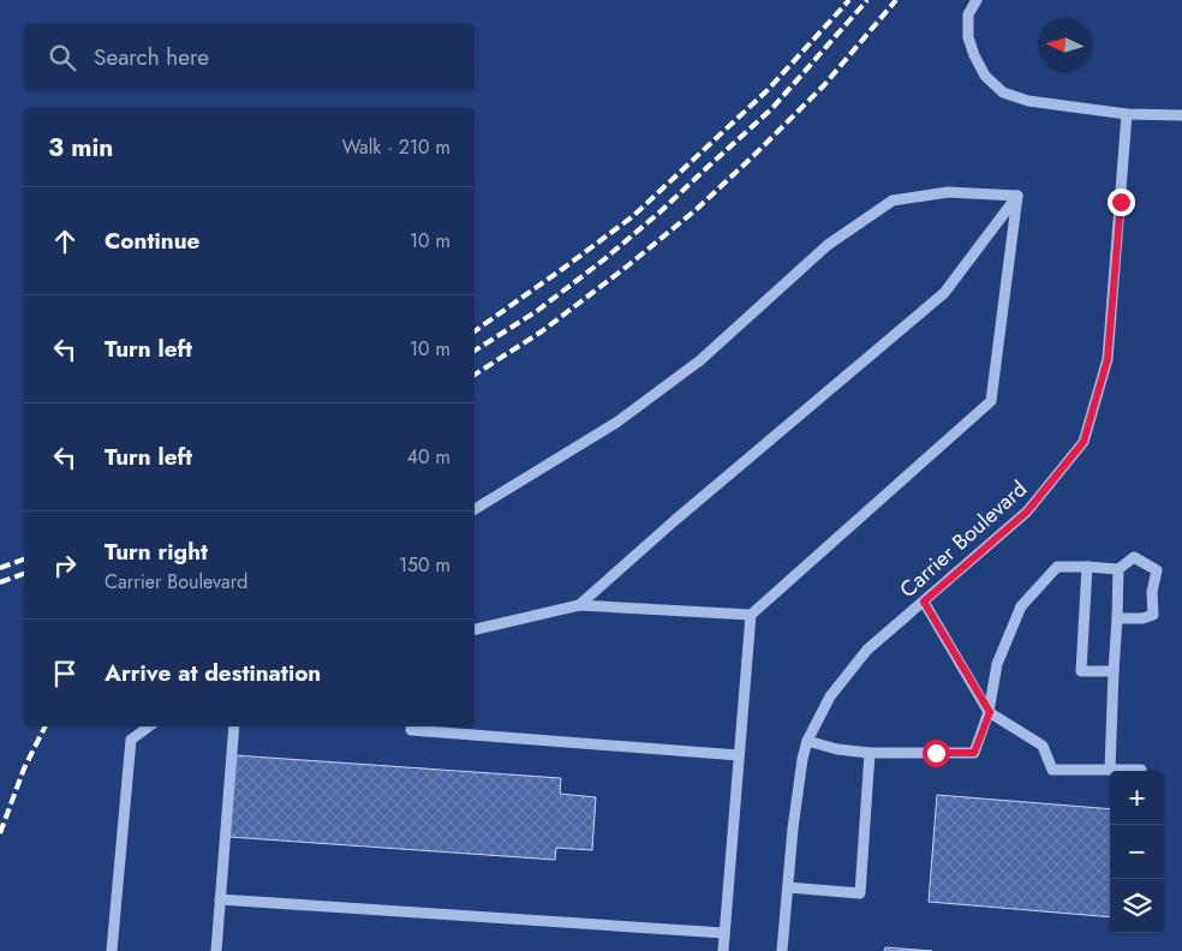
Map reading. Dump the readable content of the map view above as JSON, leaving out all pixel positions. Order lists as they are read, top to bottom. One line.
{"streets":{"street":["Carrier Boulevard"]},"north":"left","page":{"search":"Search here","heading":["3 min","Walk · 210 m"],"list":[["Continue","10 m"],["Turn left","10 m"],["Turn left","40 m"],["Turn right","Carrier Boulevard","150 m"],"Arrive at destination"],"map_buttons":["+","−"]}}
